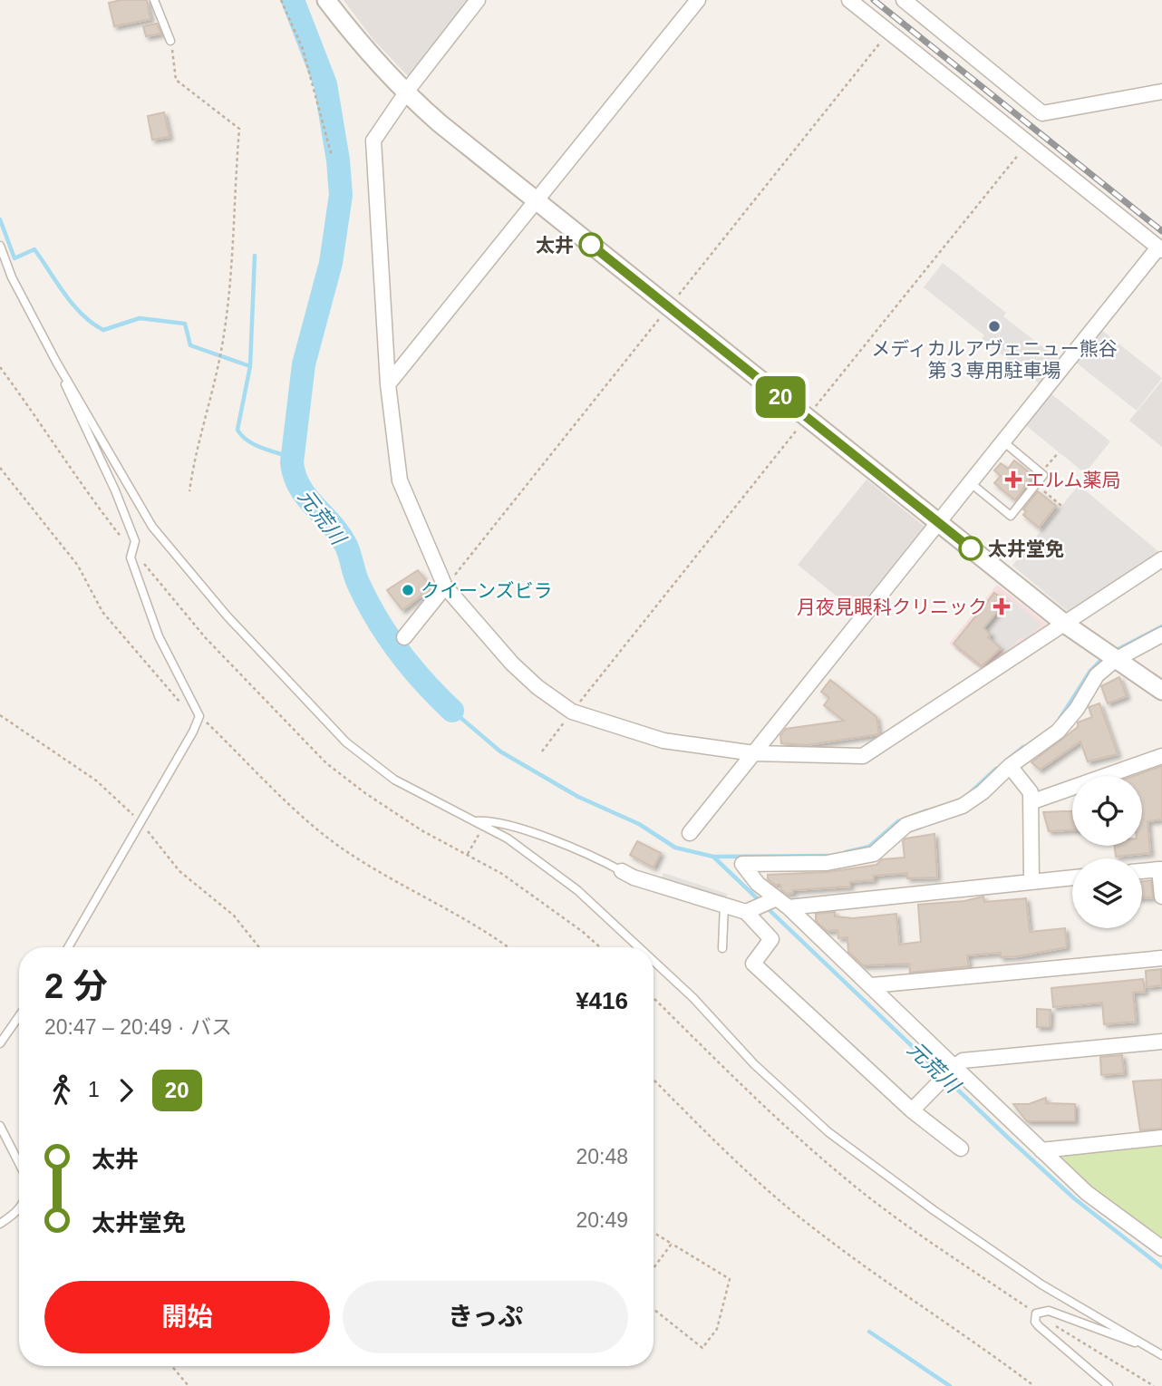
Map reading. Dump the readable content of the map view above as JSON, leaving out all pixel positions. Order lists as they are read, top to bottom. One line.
{"water":["元荒川"],"places":{"other":["太井","メディカルアヴェニュー熊谷 第３専用駐車場","太井堂免","クイーンズビラ"],"health":["エルム薬局","月夜見眼科クリニック"]},"lines":["bus line 20"],"page":{"on_map":"20","heading":["2 分","20:47 – 20:49 · バス","¥416"],"legs":["1","20"],"list":[{"name":"太井","value":"20:48"},{"name":"太井堂免","value":"20:49"}],"buttons":["開始","きっぷ"]}}
